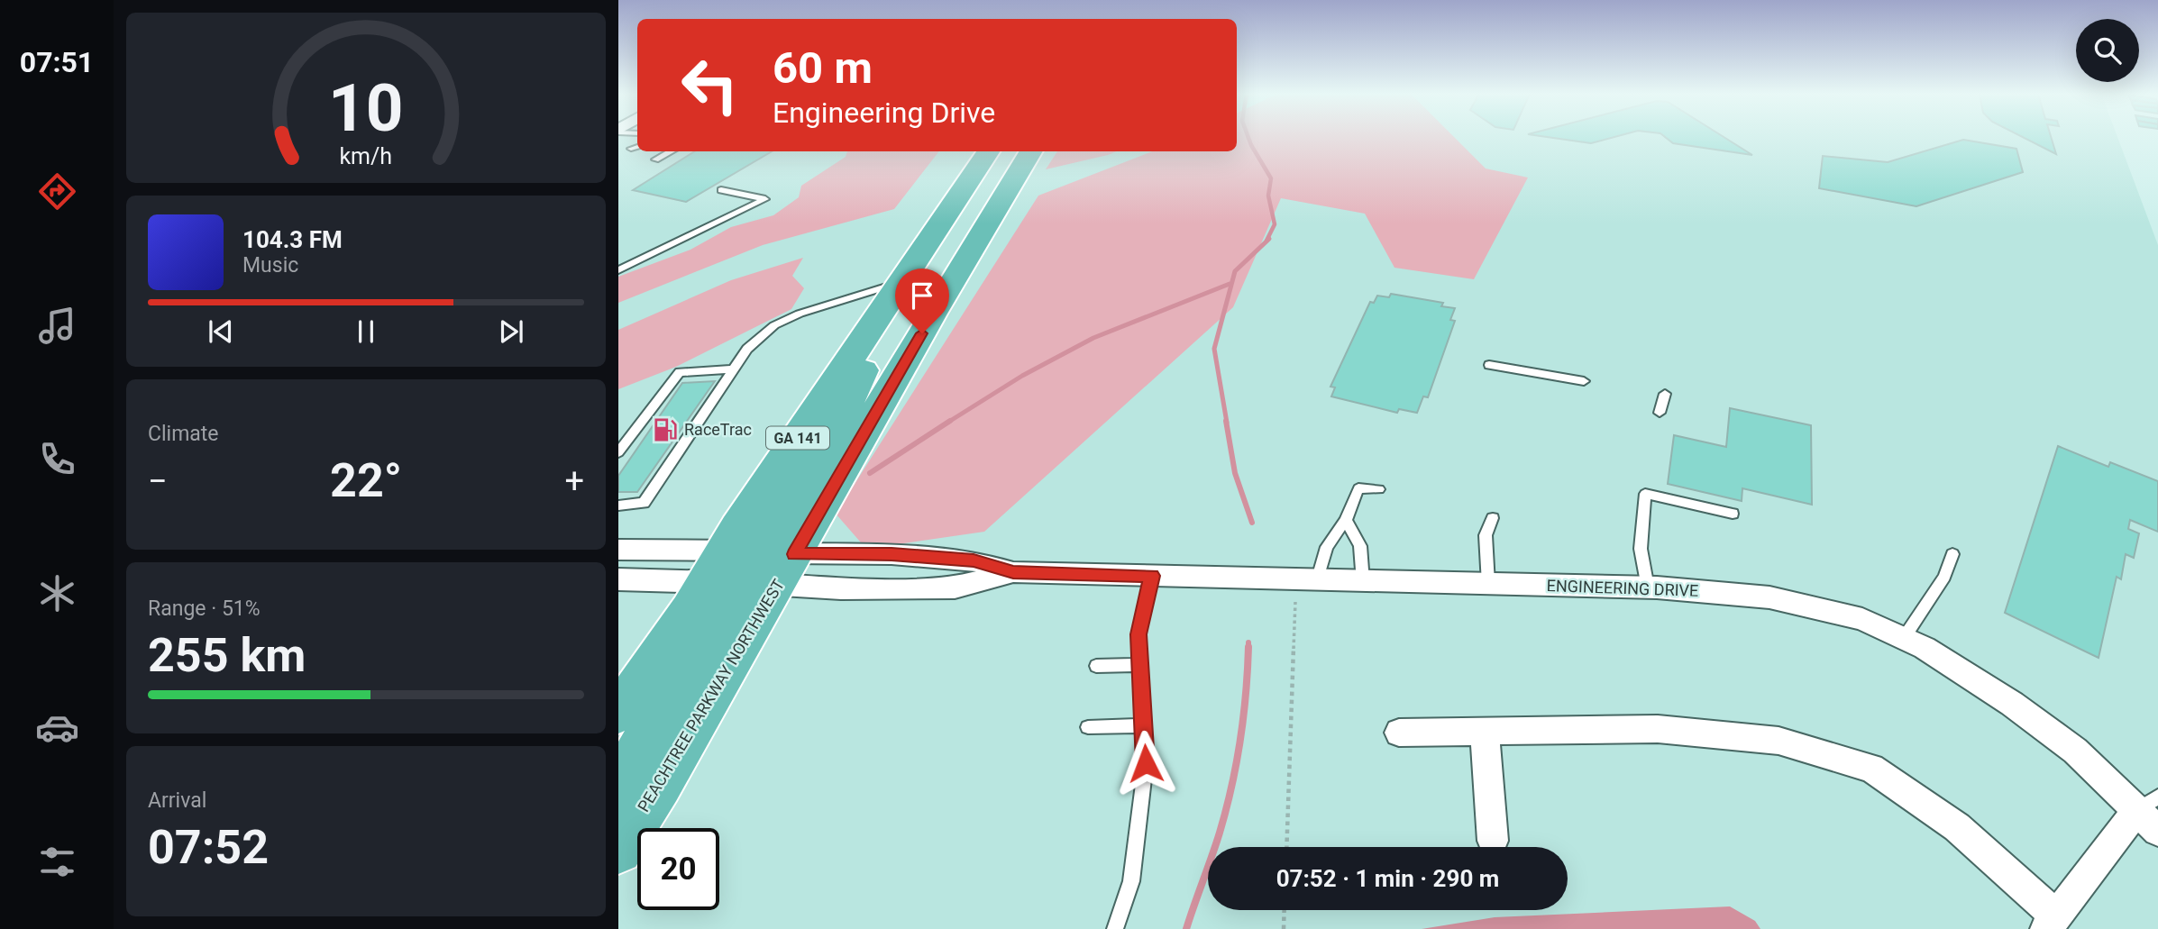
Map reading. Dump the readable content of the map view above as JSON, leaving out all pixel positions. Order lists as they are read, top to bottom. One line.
{"streets":{"highway":["GA 141","PEACHTREE PARKWAY NORTHWEST"],"street":["ENGINEERING DRIVE"]},"crossings":[["ENGINEERING DRIVE","PEACHTREE PARKWAY NORTHWEST"]],"places":{"fuel station":["RaceTrac"]},"page":{"tabs":"07:51","turn":["60 m","Engineering Drive"],"song":["104.3 FM","Music"],"tile":["Climate",["Range · 51%","255 km"],["Arrival","07:52"]],"heat":["−","22°","+"],"limit":"20","trip":"07:52 · 1 min · 290 m","gauge":["10","km/h"]}}
